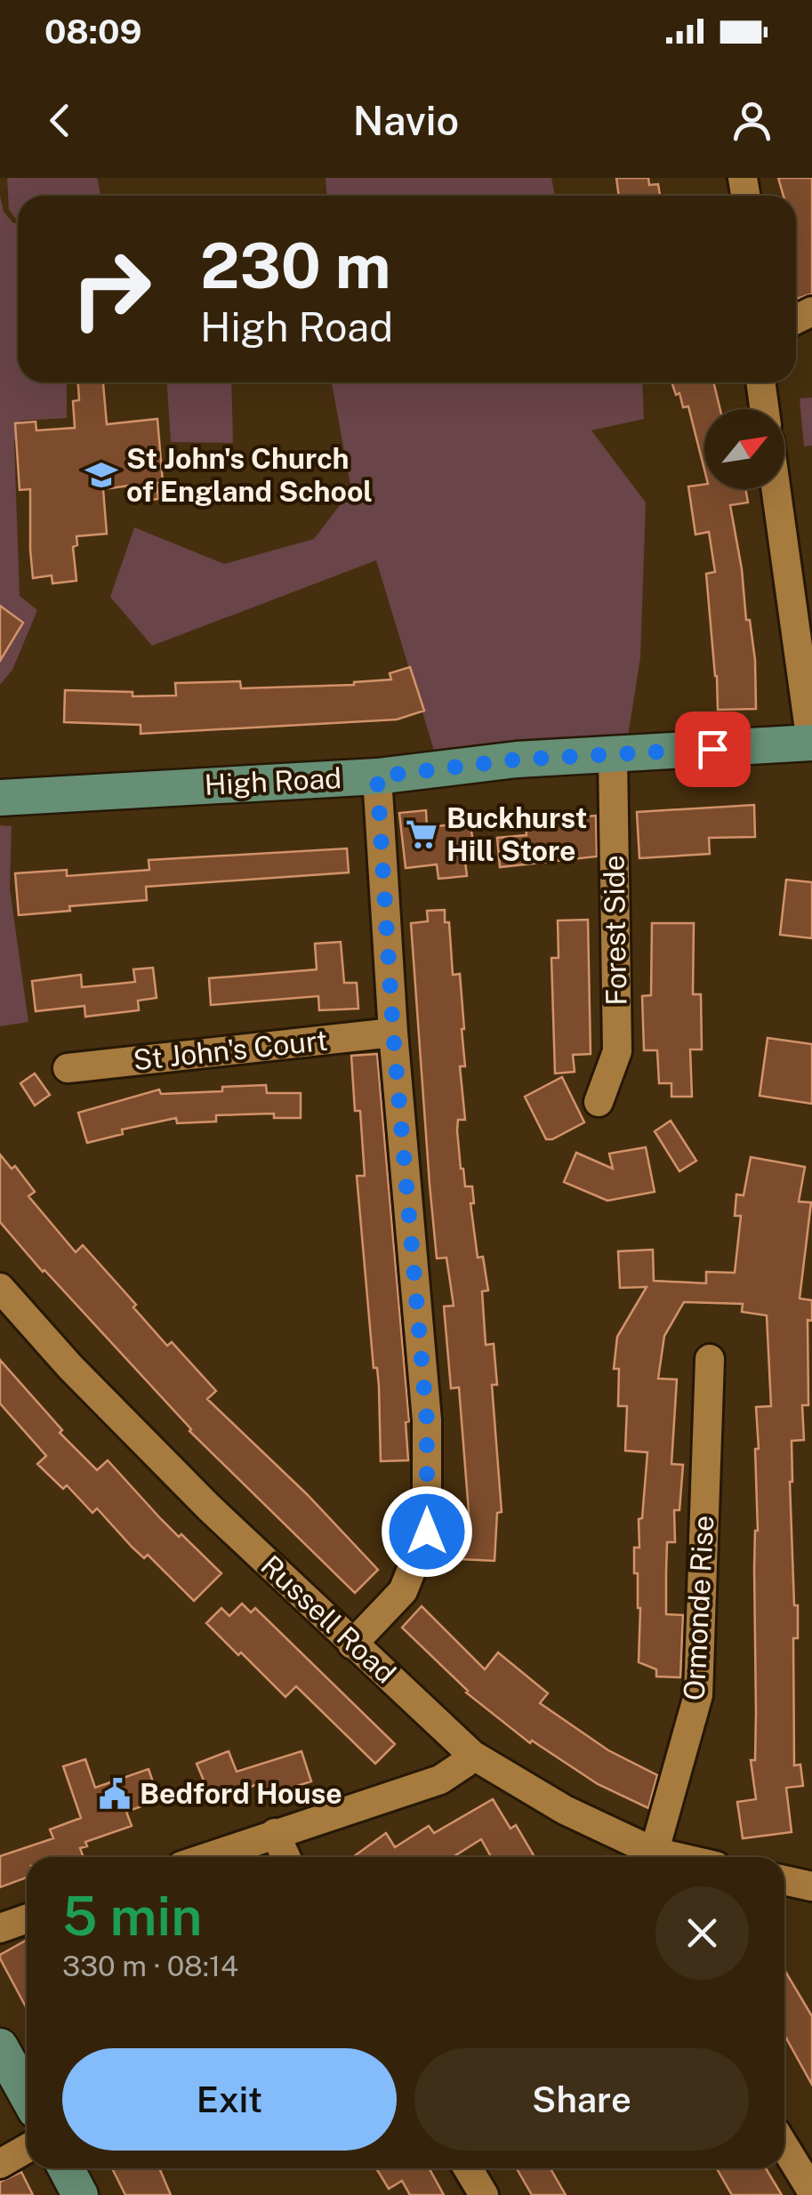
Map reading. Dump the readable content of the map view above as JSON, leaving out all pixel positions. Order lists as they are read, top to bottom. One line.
{"streets":{"main road":["High Road"],"street":["Forest Side","St John's Court","Ormonde Rise","Russell Road"]},"crossings":[["High Road","Forest Side"]],"places":{"school or university":["St John's Church of England School"],"supermarket":["Buckhurst Hill Store"],"public building":["Bedford House"]},"north":"top right","page":{"status":"08:09","header":"Navio","turn":["230 m","High Road"],"heading":["5 min","330 m · 08:14"],"buttons":["Exit","Share"]}}
